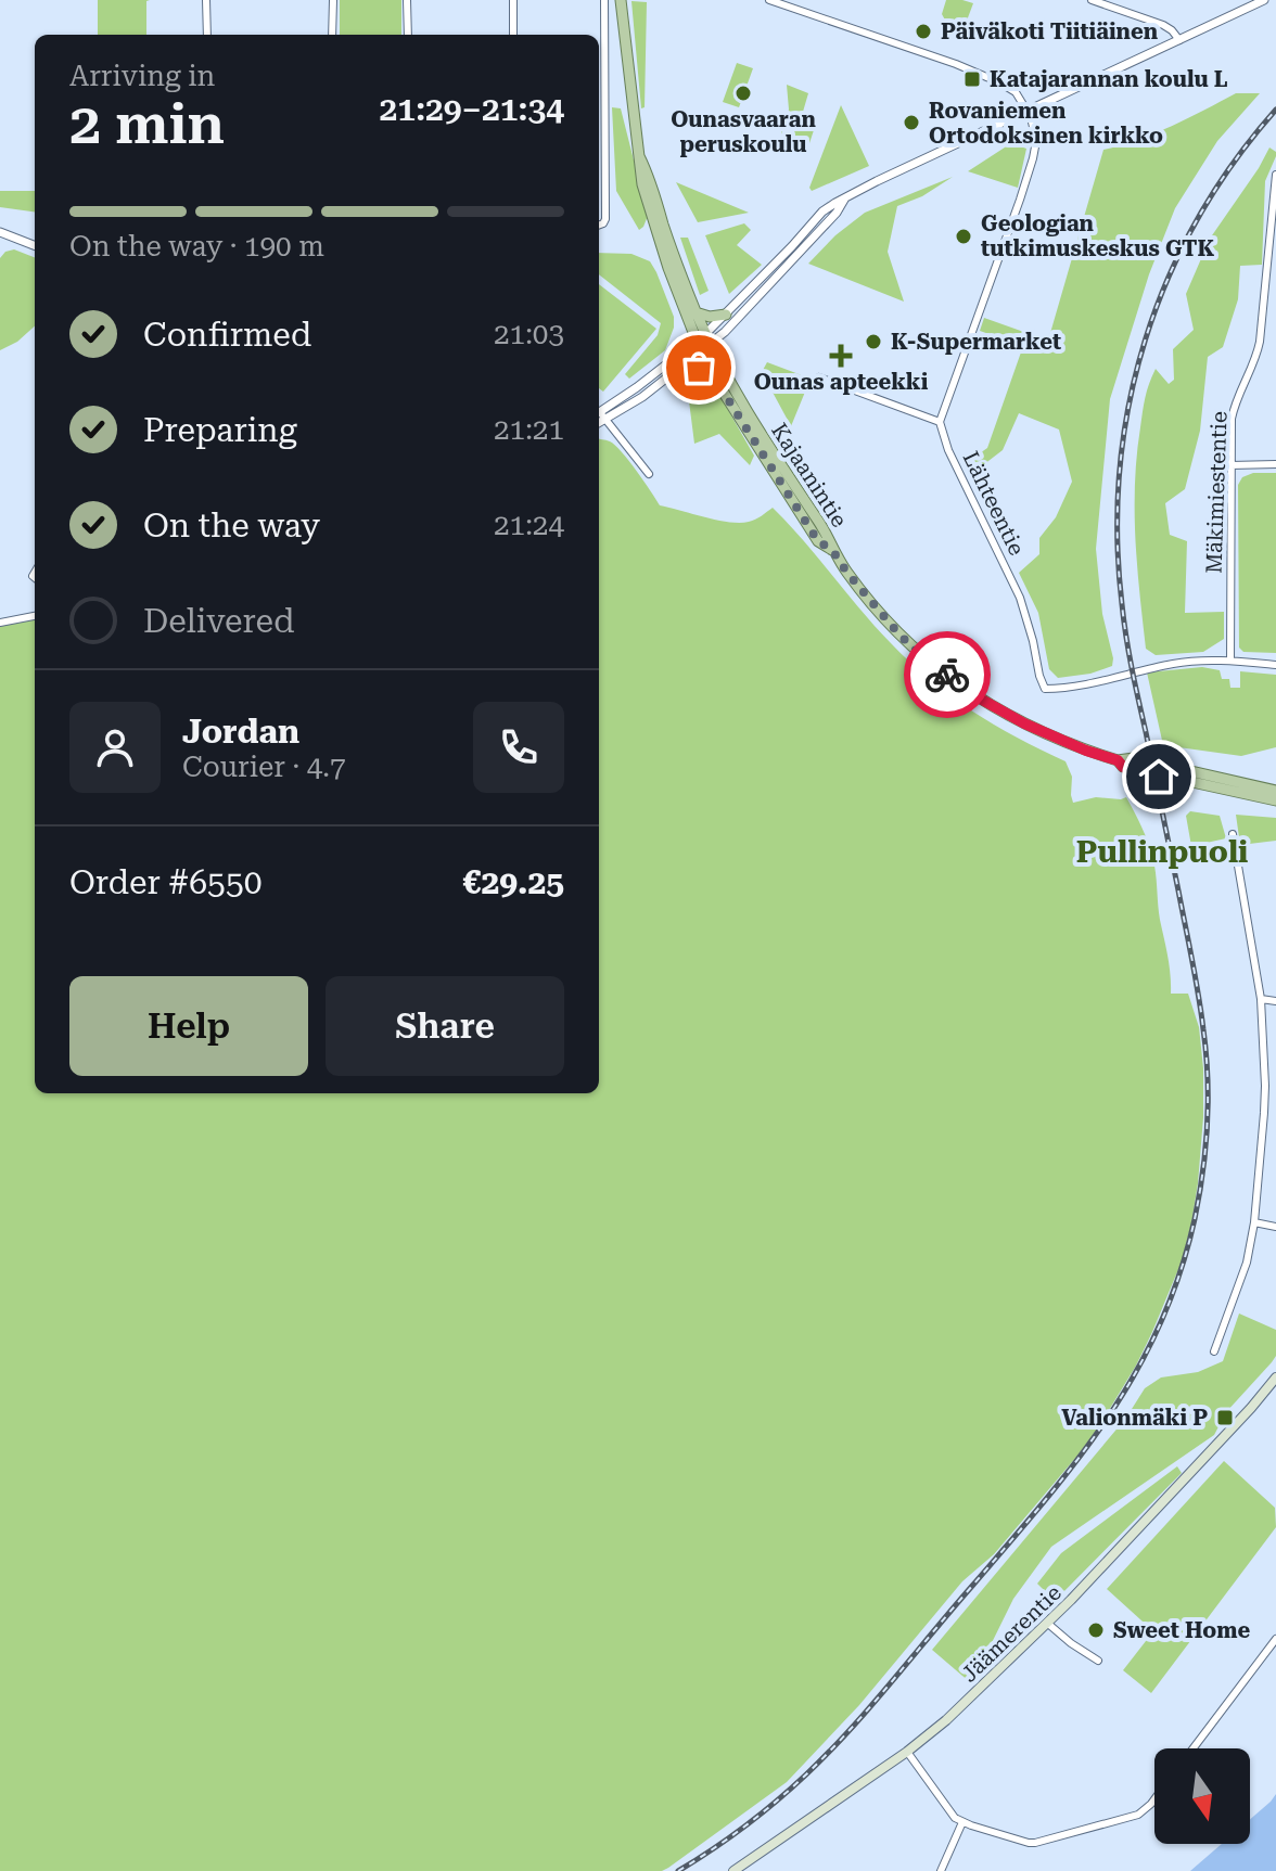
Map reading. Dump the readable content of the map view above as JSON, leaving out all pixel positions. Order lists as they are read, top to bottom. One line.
{"streets":{"main road":["Kajaanintie","Jäämerentie"],"street":["Mäkimiestentie","Lähteentie"]},"crossings":[["Mäkimiestentie","Lähteentie"]],"districts":["Pullinpuoli"],"places":{"other":["Päiväkoti Tiitiäinen","Ounasvaaran peruskoulu","Rovaniemen Ortodoksinen kirkko","Geologian tutkimuskeskus GTK","K-Supermarket","Sweet Home"],"transit":["Katajarannan koulu L","Valionmäki P"],"health":["Ounas apteekki"]},"north":"bottom","page":{"heading":["2 min","Arriving in","21:29–21:34"],"panel":["Jordan","Courier · 4.7","Order #6550","€29.25"],"bar":"On the way · 190 m","list":[["Confirmed","21:03"],["Preparing","21:21"],["On the way","21:24"],"Delivered"],"buttons":["Help","Share"]}}
